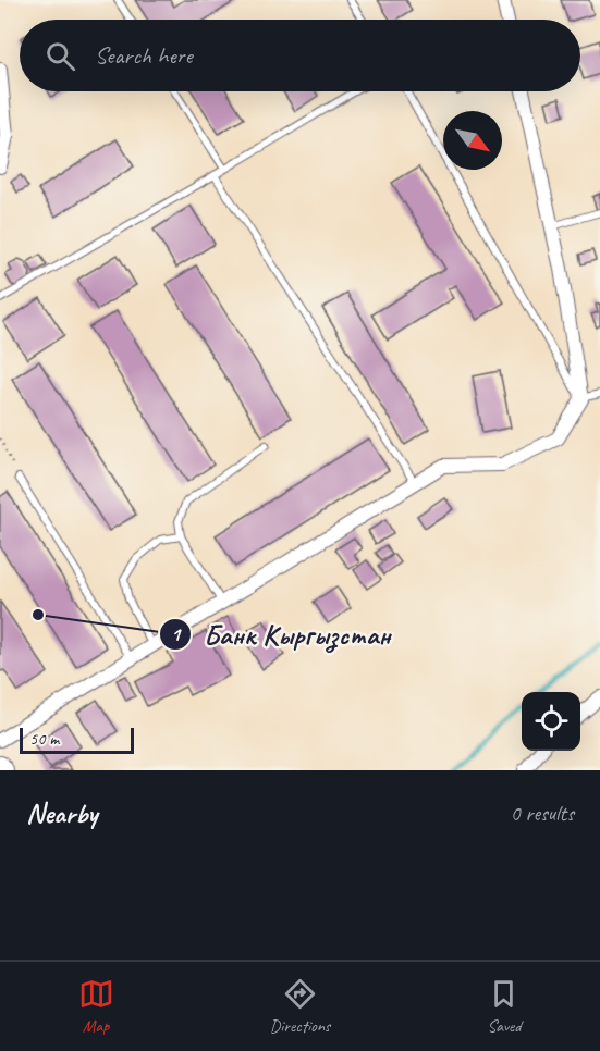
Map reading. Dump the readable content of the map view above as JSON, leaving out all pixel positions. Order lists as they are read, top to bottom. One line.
{"places":["Банк Кыргызстан"],"scale_bar":"50 m","north":"bottom right","page":{"search":"Search here","scale":"50 m","heading":["Nearby","0 results"],"nav":["Map","Directions","Saved"]}}
